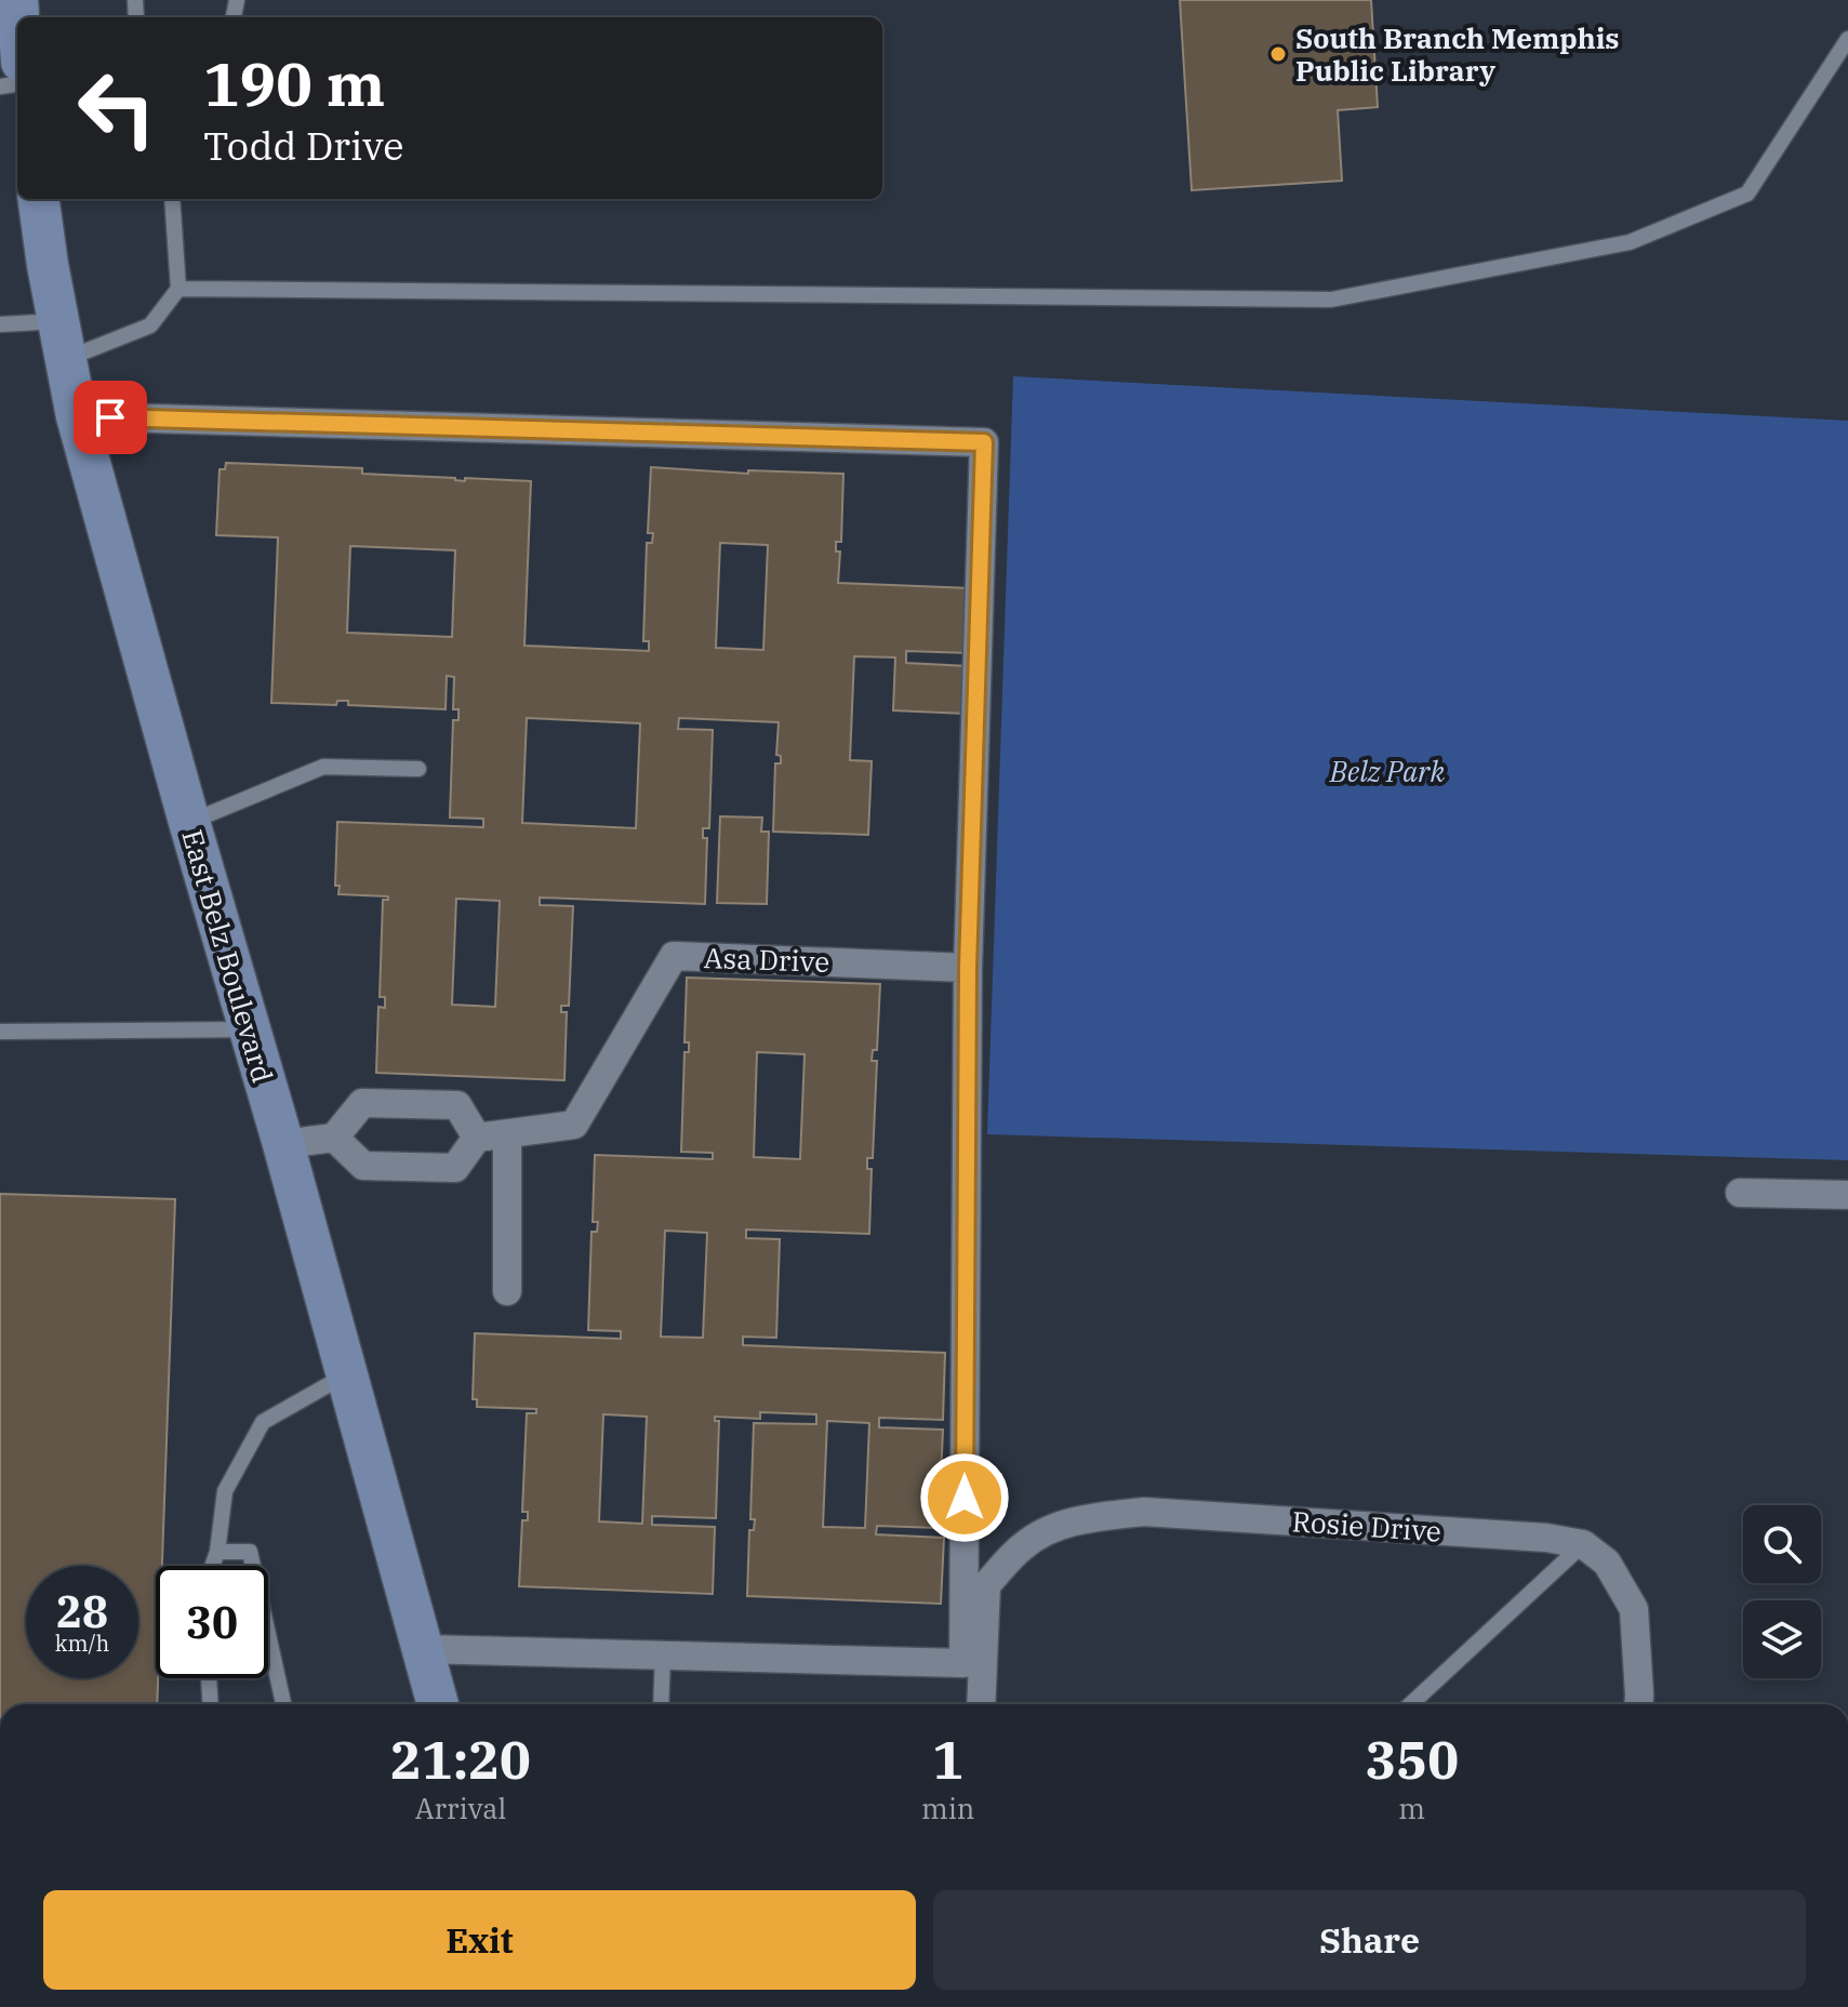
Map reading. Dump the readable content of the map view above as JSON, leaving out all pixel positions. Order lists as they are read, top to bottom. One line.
{"streets":{"street":["East Belz Boulevard","Asa Drive","Rosie Drive"]},"parks":["Belz Park"],"places":["South Branch Memphis Public Library"],"page":{"turn":["190 m","Todd Drive"],"speed":"28 km/h","limit":"30","eta":["21:20","Arrival","1","min","350","m"],"buttons":["Exit","Share"]}}
